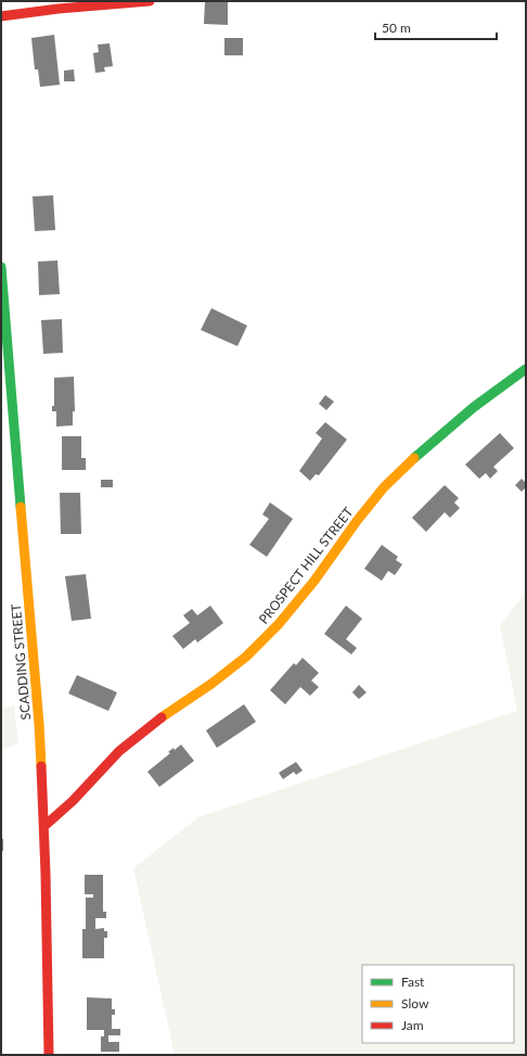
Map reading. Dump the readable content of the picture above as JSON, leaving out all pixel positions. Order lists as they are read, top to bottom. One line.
{"streets":{"street":["PROSPECT HILL STREET","SCADDING STREET"]},"crossings":[["PROSPECT HILL STREET","SCADDING STREET"]],"legend":["Fast","Slow","Jam"],"scale_bar":"50 m"}
